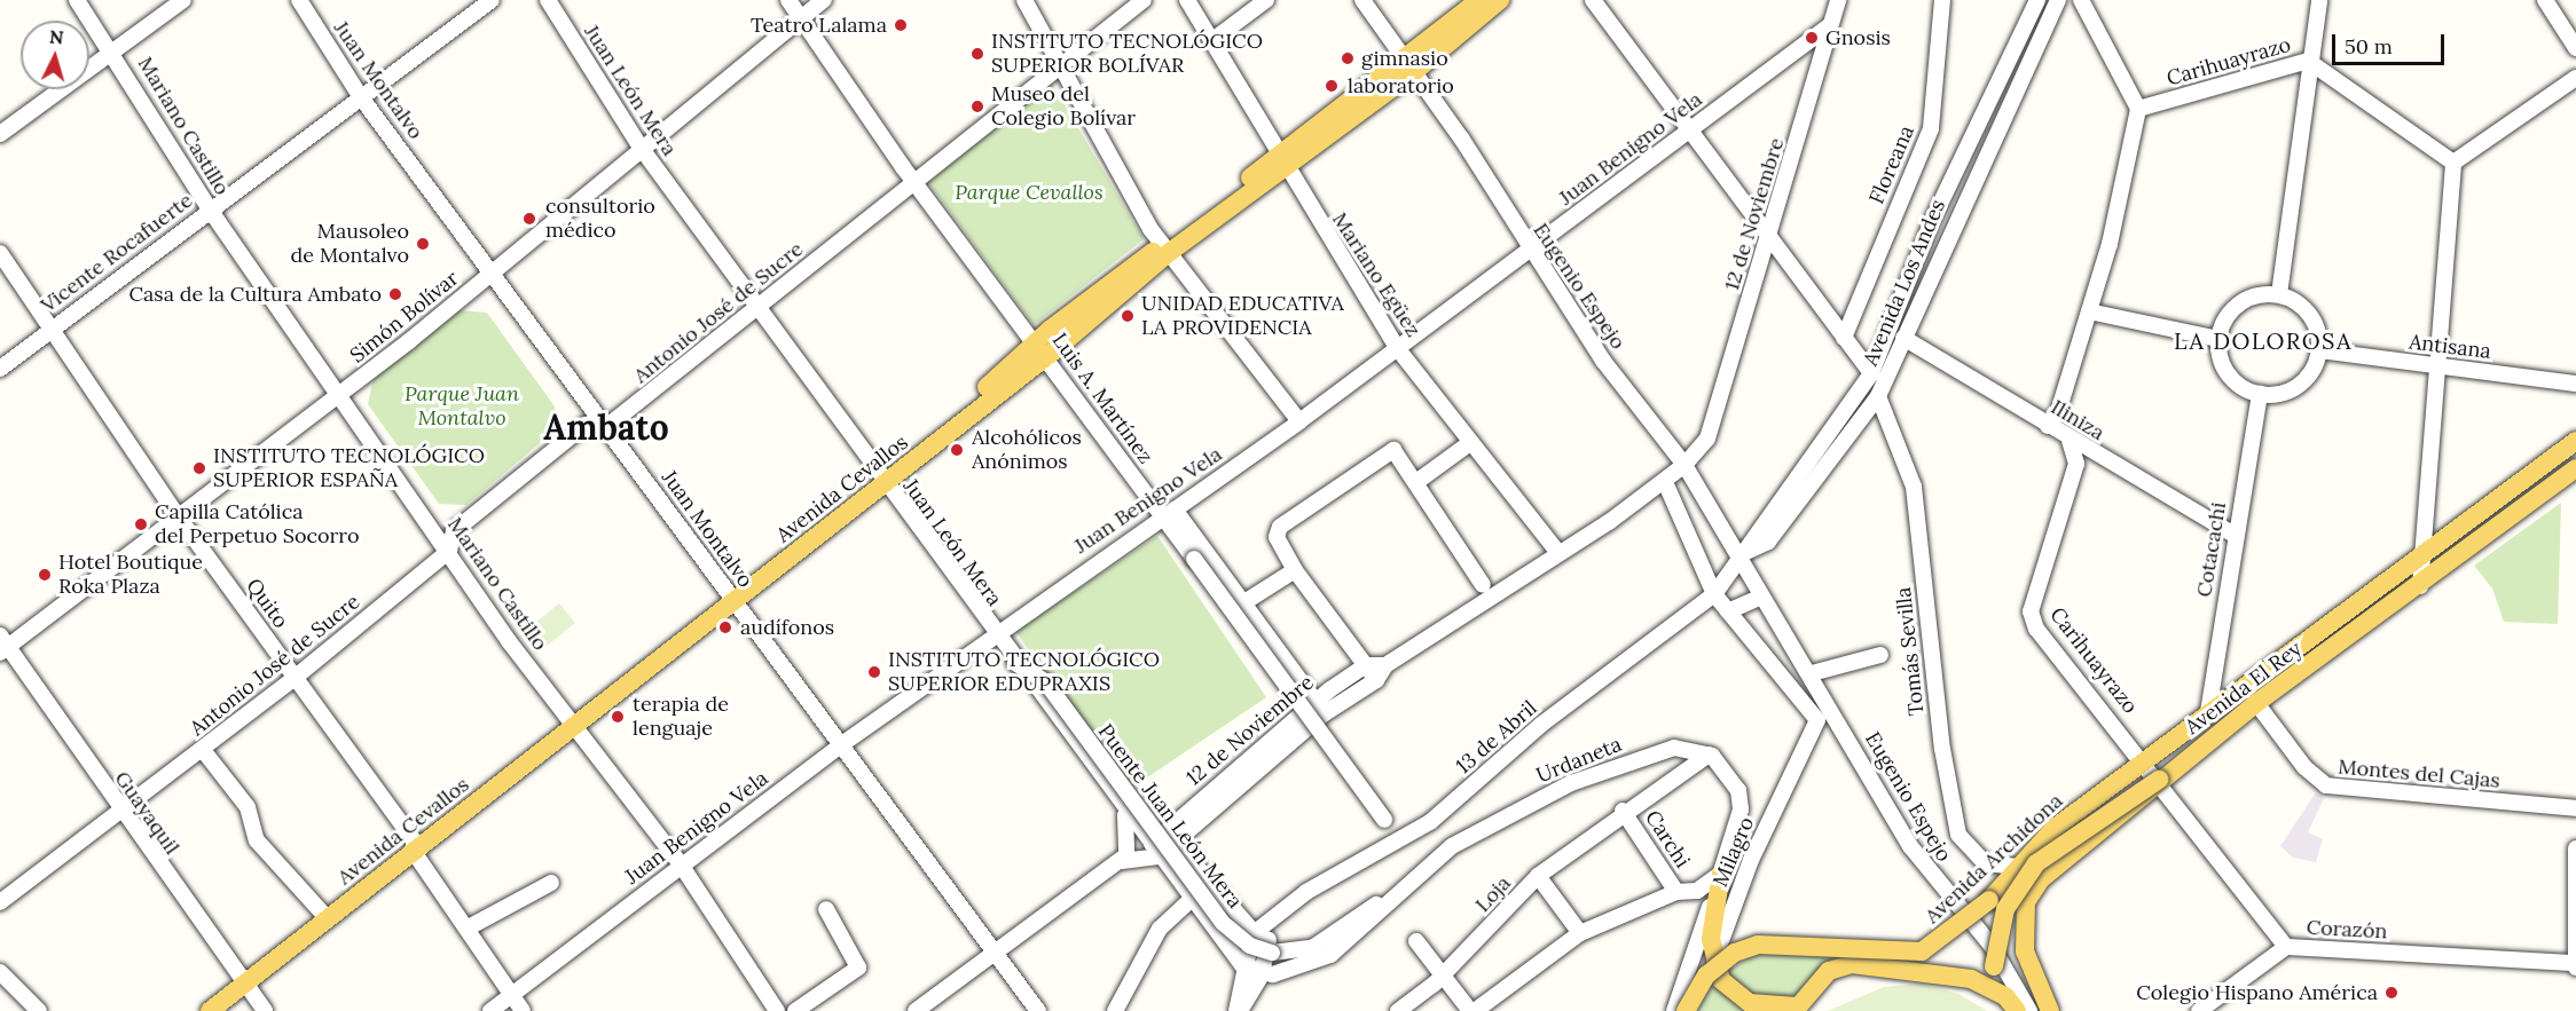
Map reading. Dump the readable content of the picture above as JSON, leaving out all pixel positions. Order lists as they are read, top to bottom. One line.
{"streets":{"main road":["Avenida Cevallos","Avenida El Rey","Avenida Archidona"],"street":["Carihuayrazo","Juan Montalvo","Juan León Mera","Mariano Castillo","Juan Benigno Vela","Floreana","12 de Noviembre","Vicente Rocafuerte","Mariano Egüez","Avenida Los Andes","Eugenio Espejo","Antonio José de Sucre","Simón Bolívar","Antisana","Luis A. Martínez","Iliniza","Cotacachi","Quito","Tomás Sevilla","13 de Abril","Urdaneta","Montes del Cajas","Guayaquil","Puente Juan León Mera","Carchi","Milagro","Loja","Corazón"]},"crossings":[["Carihuayrazo","Iliniza"],["Carihuayrazo","Avenida El Rey"],["Carihuayrazo","Avenida Archidona"],["Carihuayrazo","Corazón"],["Juan Montalvo","Juan Benigno Vela"],["Juan Montalvo","Vicente Rocafuerte"],["Juan Montalvo","Antonio José de Sucre"],["Juan Montalvo","Simón Bolívar"],["Juan Montalvo","Avenida Cevallos"],["Juan León Mera","Juan Benigno Vela"],["Juan León Mera","12 de Noviembre"],["Juan León Mera","Antonio José de Sucre"],["Juan León Mera","Simón Bolívar"],["Juan León Mera","Avenida Cevallos"],["Juan León Mera","Puente Juan León Mera"],["Mariano Castillo","Juan Benigno Vela"],["Mariano Castillo","Vicente Rocafuerte"],["Mariano Castillo","Antonio José de Sucre"],["Mariano Castillo","Simón Bolívar"],["Mariano Castillo","Avenida Cevallos"],["Juan Benigno Vela","12 de Noviembre"],["Juan Benigno Vela","Mariano Egüez"],["Juan Benigno Vela","Eugenio Espejo"],["Juan Benigno Vela","Luis A. Martínez"],["Juan Benigno Vela","Quito"],["12 de Noviembre","Mariano Egüez"],["12 de Noviembre","Eugenio Espejo"],["12 de Noviembre","Luis A. Martínez"],["Vicente Rocafuerte","Quito"],["Mariano Egüez","Avenida Cevallos"],["Avenida Los Andes","Eugenio Espejo"],["Avenida Los Andes","Iliniza"],["Avenida Los Andes","Tomás Sevilla"],["Avenida Los Andes","13 de Abril"],["Eugenio Espejo","Avenida Cevallos"],["Eugenio Espejo","13 de Abril"],["Antonio José de Sucre","Luis A. Martínez"],["Antonio José de Sucre","Quito"],["Antonio José de Sucre","Guayaquil"],["Simón Bolívar","Luis A. Martínez"],["Simón Bolívar","Quito"],["Simón Bolívar","Guayaquil"],["Antisana","Cotacachi"],["Luis A. Martínez","Avenida Cevallos"],["Luis A. Martínez","13 de Abril"],["Iliniza","Cotacachi"],["Avenida Cevallos","Quito"],["Avenida Cevallos","Guayaquil"],["Cotacachi","Avenida El Rey"],["Tomás Sevilla","Avenida Archidona"],["Avenida El Rey","Montes del Cajas"],["Avenida El Rey","Avenida Archidona"],["Avenida El Rey","Corazón"],["Urdaneta","Loja"],["Carchi","Loja"]],"districts":["LA DOLOROSA","Ambato"],"parks":["Parque Cevallos","Parque Juan Montalvo"],"places":["Teatro Lalama","Gnosis","INSTITUTO TECNOLÓGICO SUPERIOR BOLÍVAR","gimnasio","laboratorio","Museo del Colegio Bolívar","consultorio médico","Mausoleo de Montalvo","Casa de la Cultura Ambato","UNIDAD EDUCATIVA LA PROVIDENCIA","Alcohólicos Anónimos","INSTITUTO TECNOLÓGICO SUPERIOR ESPAÑA","Capilla Católica del Perpetuo Socorro","Hotel Boutique Roka Plaza","audífonos","INSTITUTO TECNOLÓGICO SUPERIOR EDUPRAXIS","terapia de lenguaje","Colegio Hispano América"],"scale_bar":"50 m","north":"top"}
